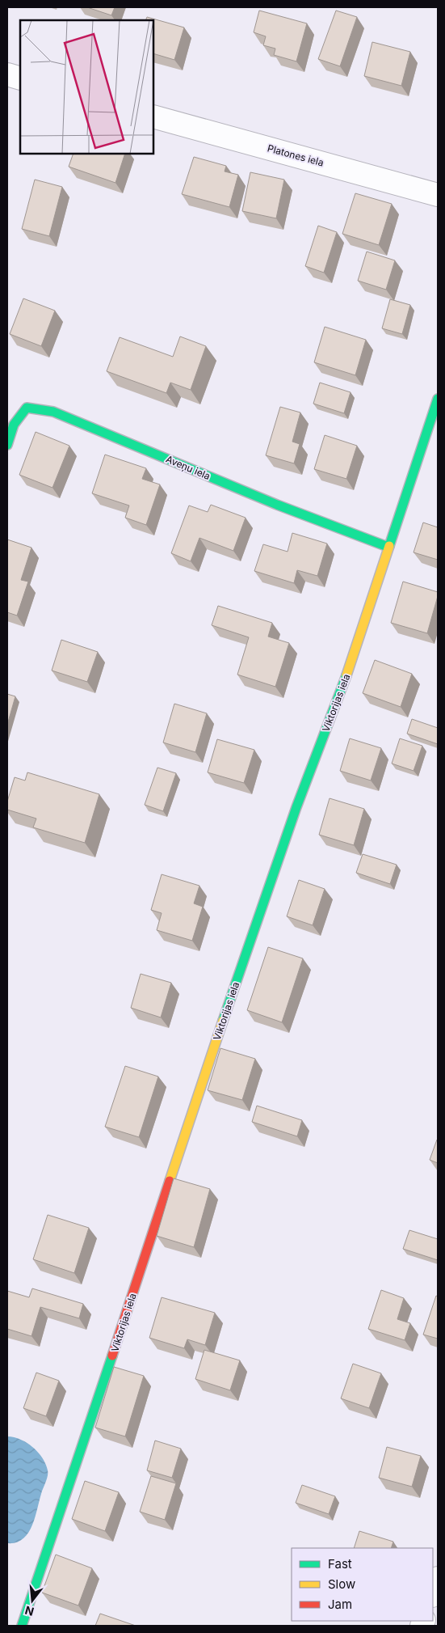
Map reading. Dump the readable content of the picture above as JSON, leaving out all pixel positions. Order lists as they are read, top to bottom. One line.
{"streets":{"street":["Platones iela","Aveņu iela","Viktorijas iela"]},"crossings":[["Aveņu iela","Viktorijas iela"]],"legend":["Fast","Slow","Jam"],"north":"bottom"}
